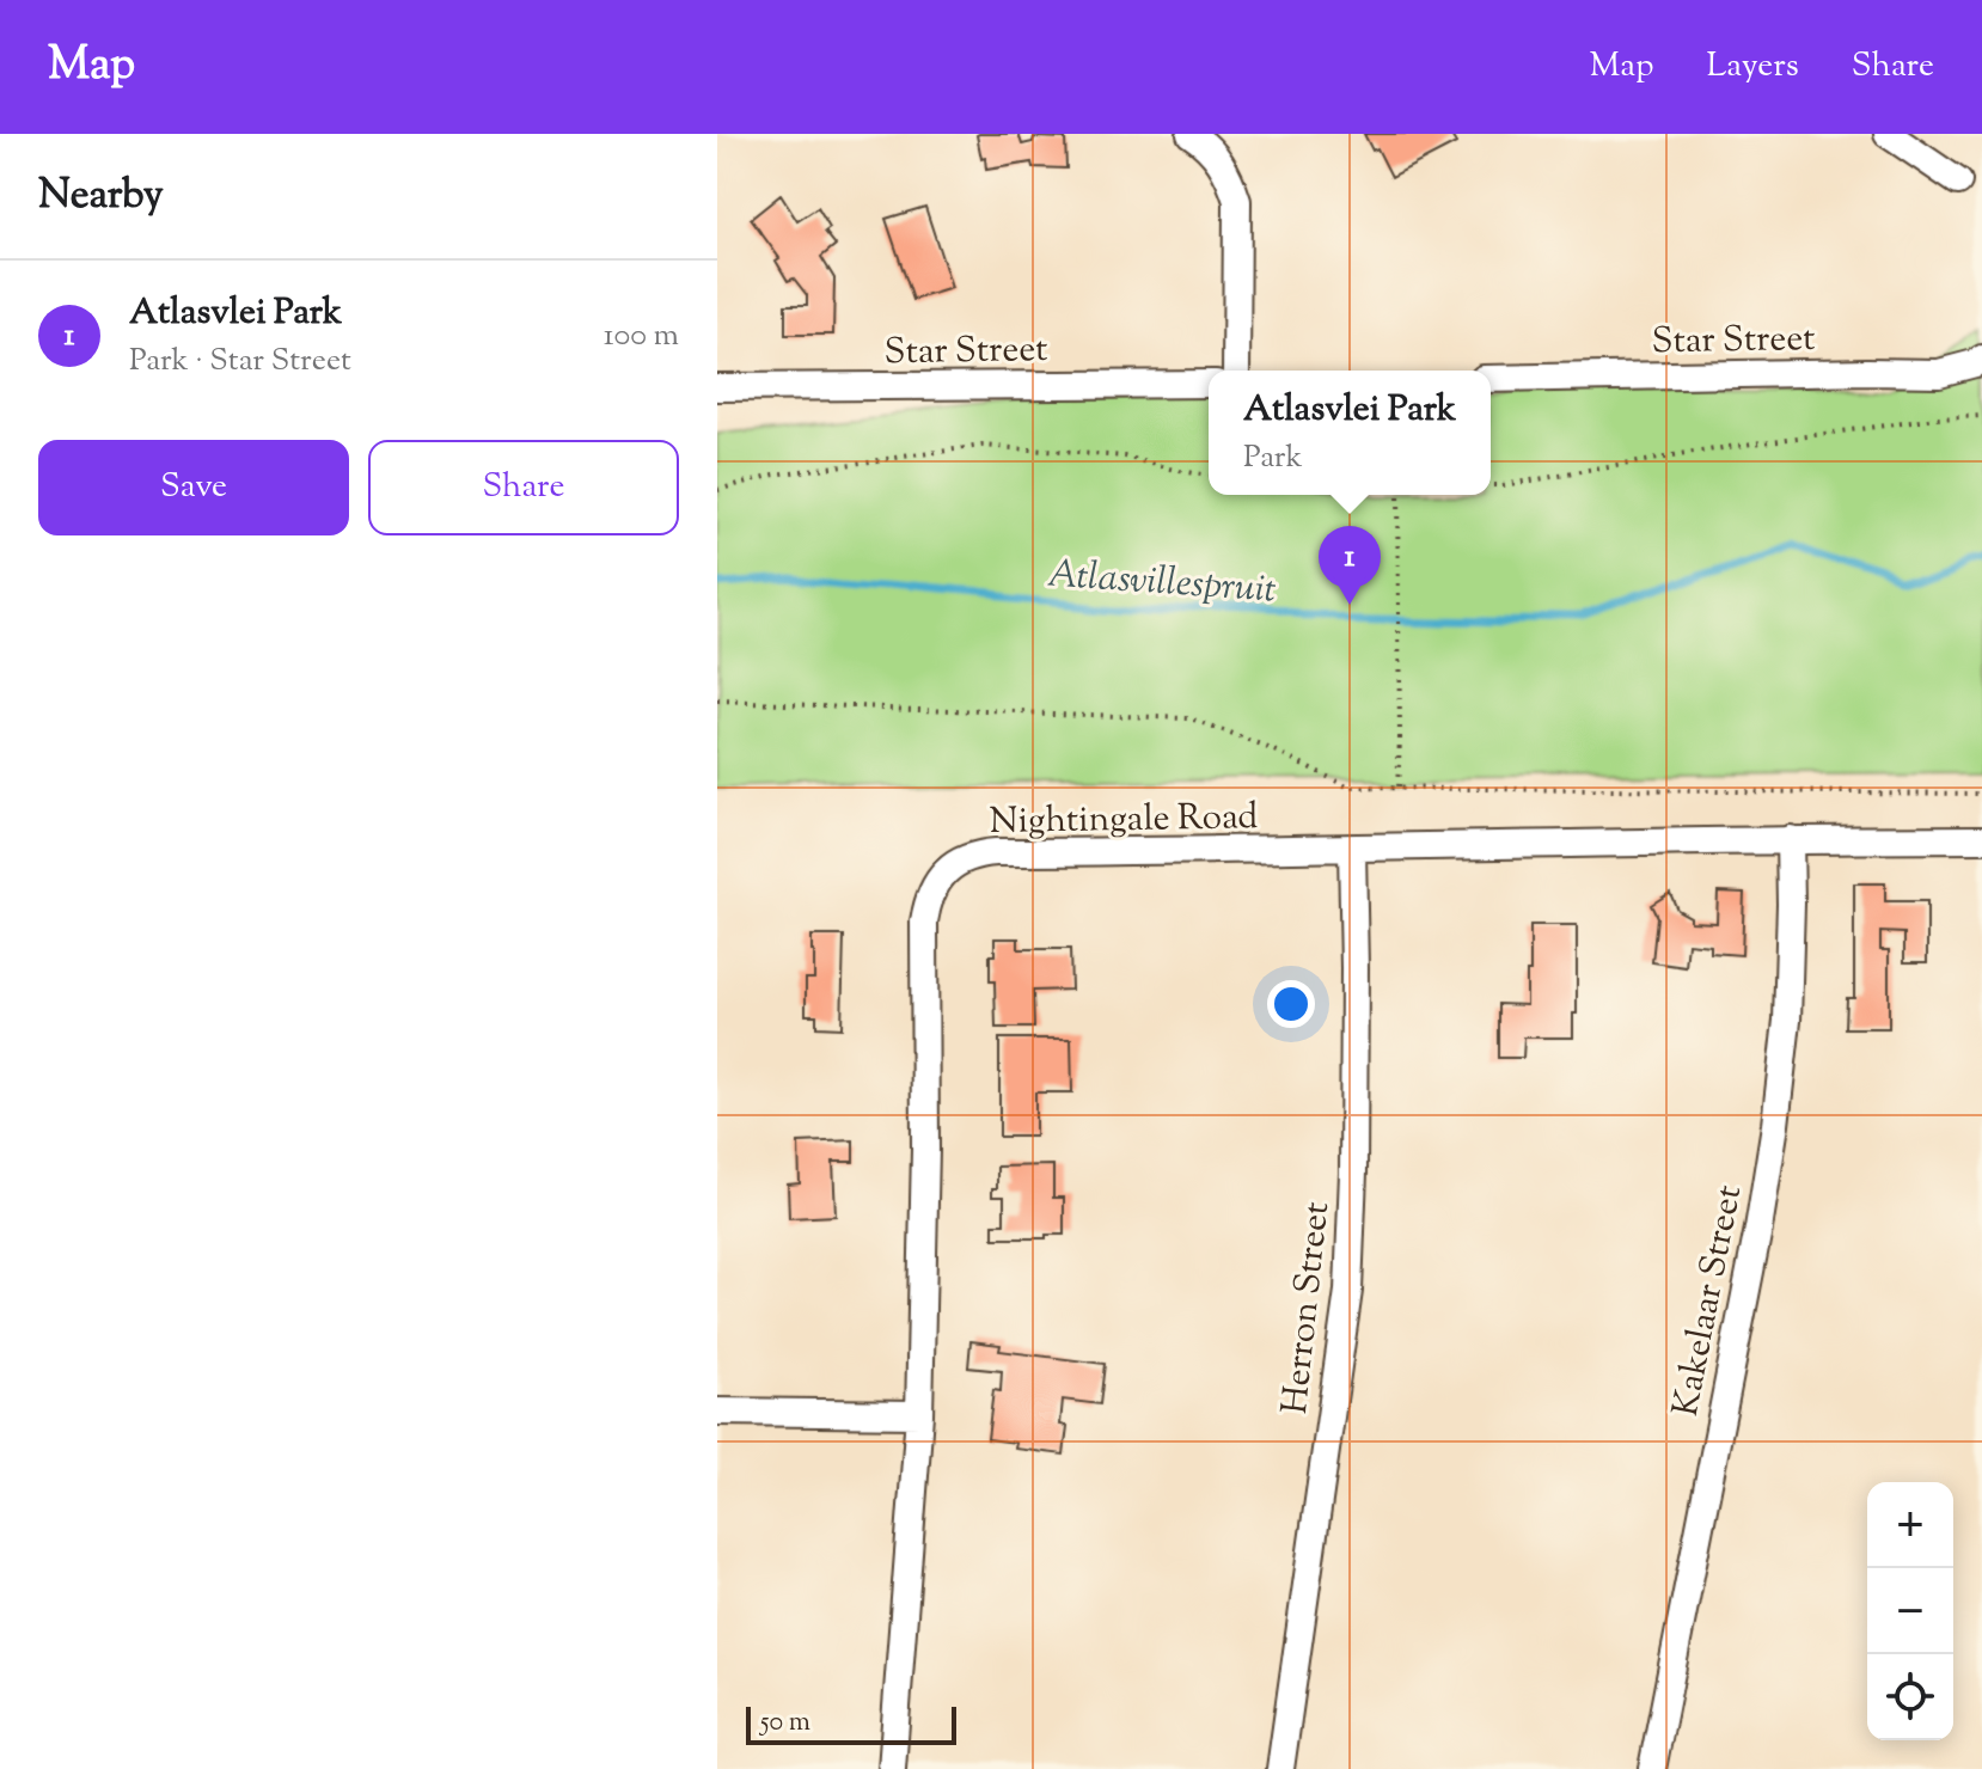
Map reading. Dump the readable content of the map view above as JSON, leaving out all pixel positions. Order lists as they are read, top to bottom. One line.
{"streets":{"street":["Star Street","Nightingale Road","Kakelaar Street","Herron Street"]},"crossings":[["Nightingale Road","Kakelaar Street"],["Nightingale Road","Herron Street"]],"water":["Atlasvillespruit"],"scale_bar":"50 m","page":{"header":"Map","nav":["Map","Layers","Share"],"heading":"Nearby","list":[{"mark":"1","name":"Atlasvlei Park","note":"Park · Star Street","value":"100 m"}],"popup":["Atlasvlei Park","Park"],"buttons":["Save","Share"],"pins":"1","map_buttons":["+","−"],"scale":"50 m"}}
